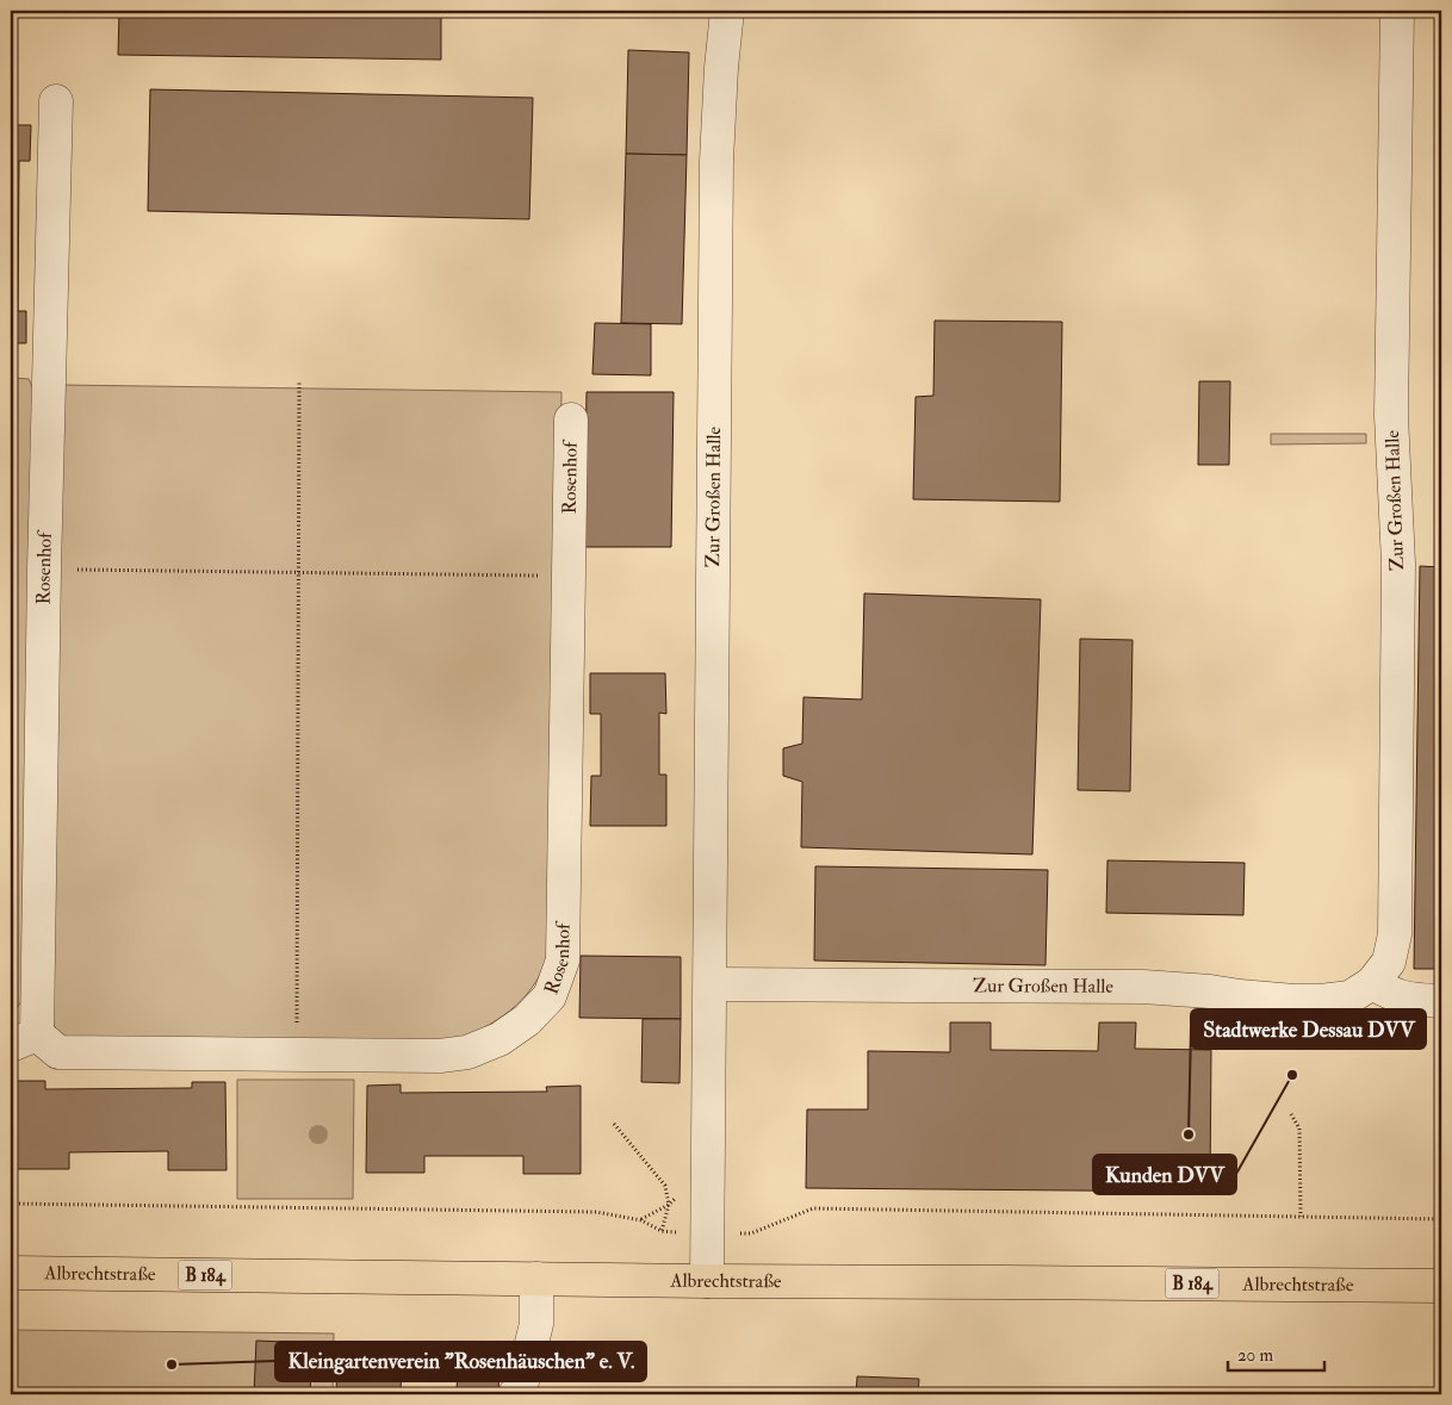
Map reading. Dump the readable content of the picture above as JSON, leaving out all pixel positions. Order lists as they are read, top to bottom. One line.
{"streets":{"main road":["Albrechtstraße","B 184"],"street":["Rosenhof","Zur Großen Halle"]},"crossings":[["Zur Großen Halle","Albrechtstraße"]],"places":["Kunden DVV","Stadtwerke Dessau DVV","Kleingartenverein \"Rosenhäuschen\" e. V."],"scale_bar":"20 m"}
